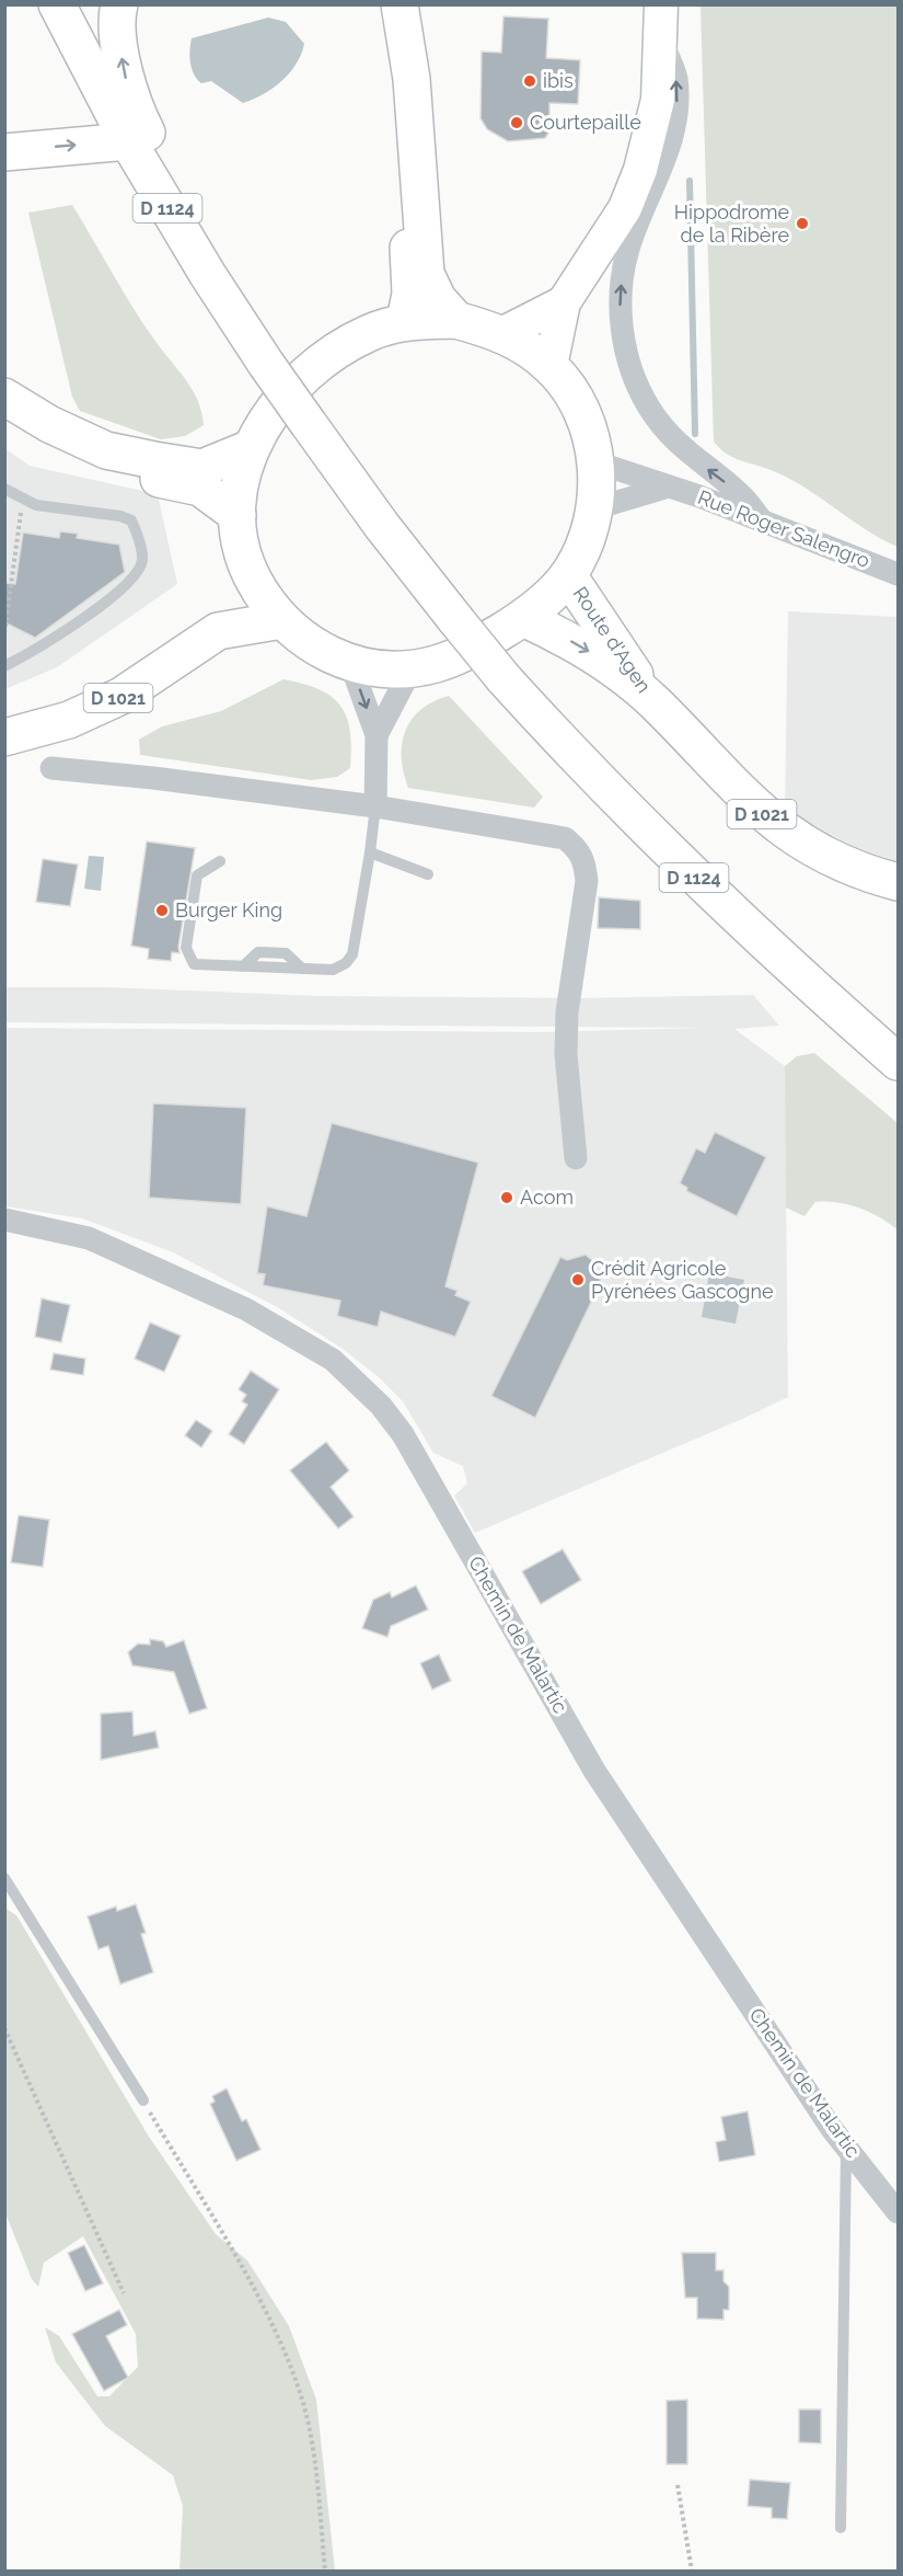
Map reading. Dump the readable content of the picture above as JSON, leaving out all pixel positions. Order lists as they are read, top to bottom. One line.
{"streets":{"main road":["D 1124","Route d'Agen","D 1021"],"street":["Rue Roger Salengro","Chemin de Malartic"]},"places":["ibis","Courtepaille","Hippodrome de la Ribère","Burger King","Acom","Crédit Agricole Pyrénées Gascogne"]}
